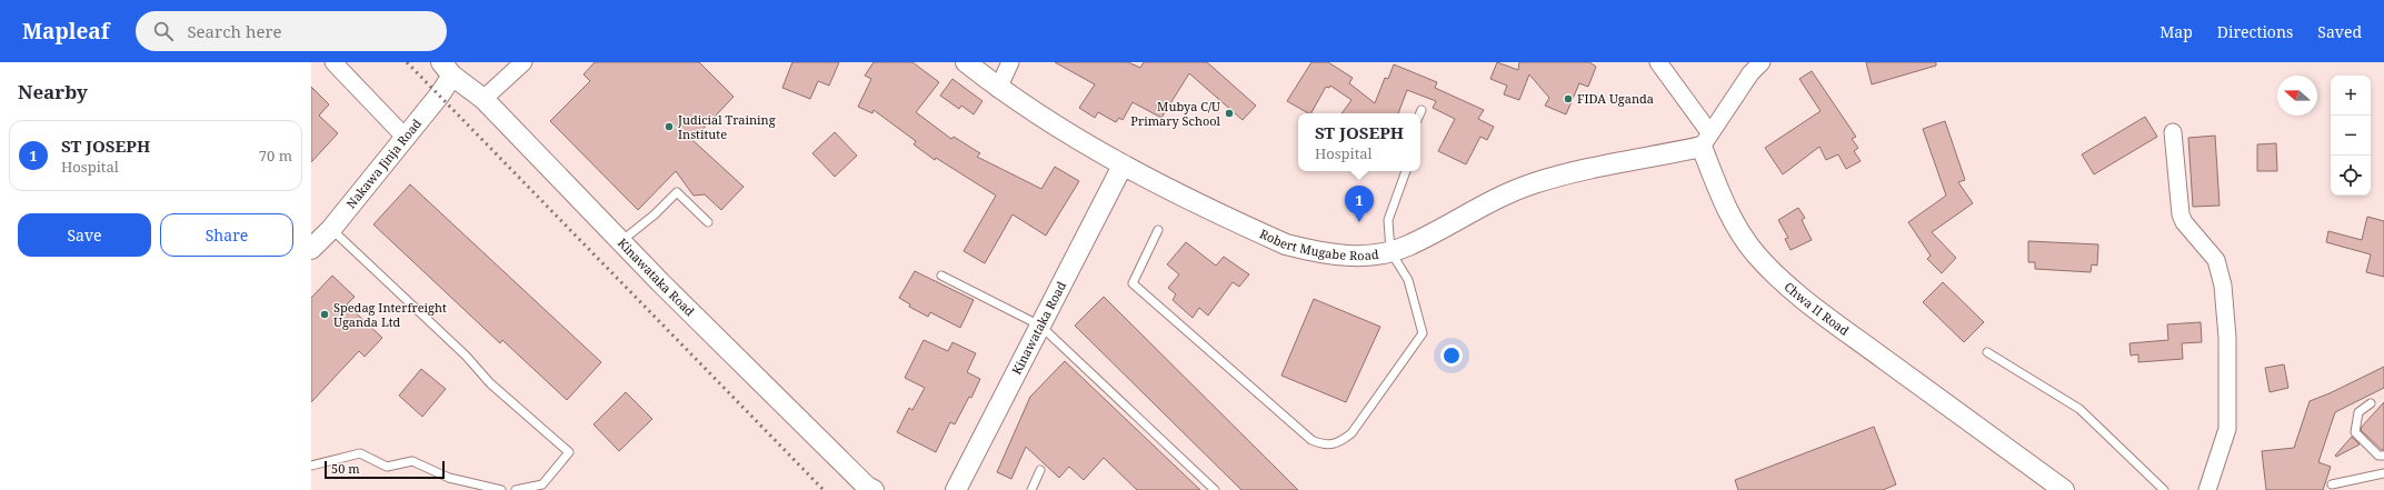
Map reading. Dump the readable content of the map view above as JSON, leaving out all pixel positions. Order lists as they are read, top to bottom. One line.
{"streets":{"street":["Nakawa Jinja Road","Robert Mugabe Road","Kinawataka Road","Chwa II Road"]},"crossings":[["Nakawa Jinja Road","Kinawataka Road"],["Robert Mugabe Road","Kinawataka Road"],["Robert Mugabe Road","Chwa II Road"]],"places":["FIDA Uganda","Mubya C/U Primary School","Judicial Training Institute","Spedag Interfreight Uganda Ltd"],"scale_bar":"50 m","north":"left","page":{"header":"Mapleaf","search":"Search here","nav":["Map","Directions","Saved"],"heading":"Nearby","map_buttons":["+","−"],"popup":["ST JOSEPH","Hospital"],"list":[{"mark":"1","name":"ST JOSEPH","note":"Hospital","value":"70 m"}],"pins":"1","buttons":["Save","Share"],"scale":"50 m"}}
